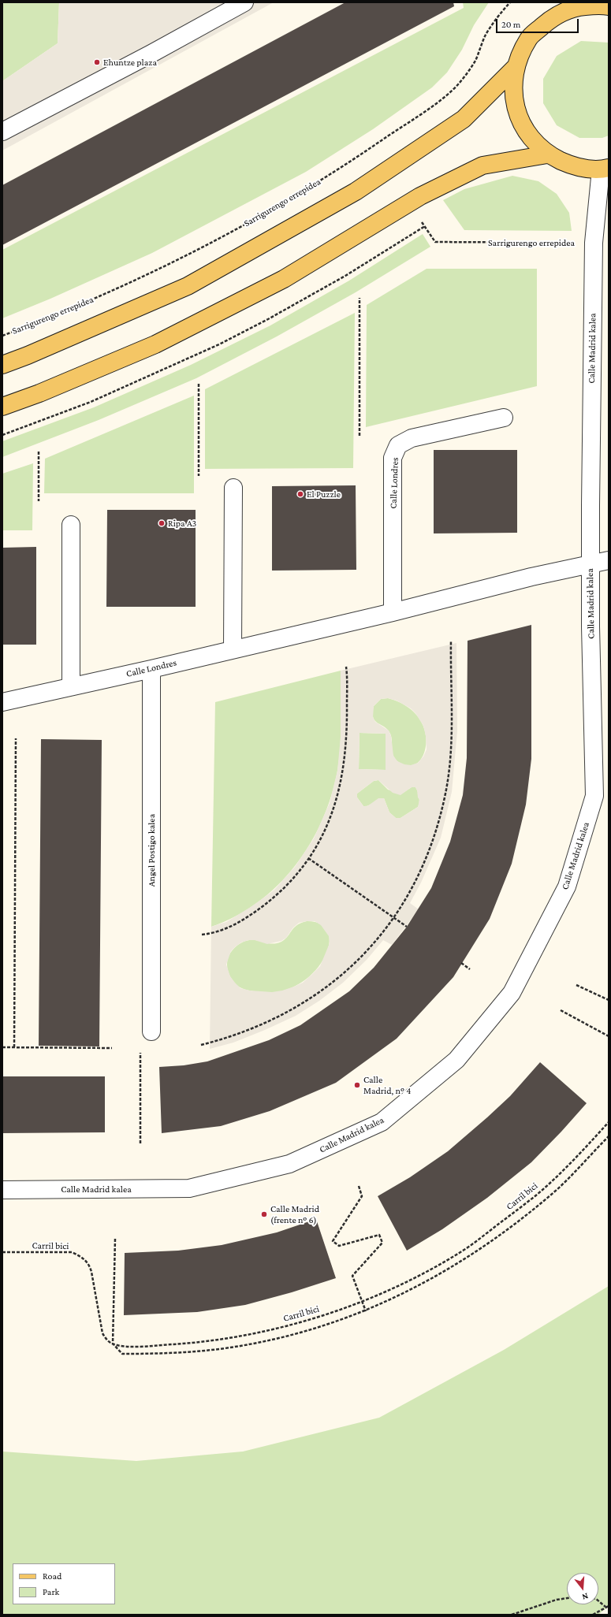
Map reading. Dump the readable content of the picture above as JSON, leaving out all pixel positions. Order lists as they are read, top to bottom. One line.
{"streets":{"street":["Calle Madrid kalea","Calle Londres","Angel Postigo kalea"],"path":["Sarrigurengo errepidea","Carril bici"]},"crossings":[["Sarrigurengo errepidea","Calle Madrid kalea"],["Calle Madrid kalea","Calle Londres"],["Calle Londres","Angel Postigo kalea"]],"places":["Ehuntze plaza","El Puzzle","Ripa A3","Calle Madrid, nº 4","Calle Madrid (frente nº 6)"],"legend":["Road","Park"],"scale_bar":"20 m","north":"bottom"}
